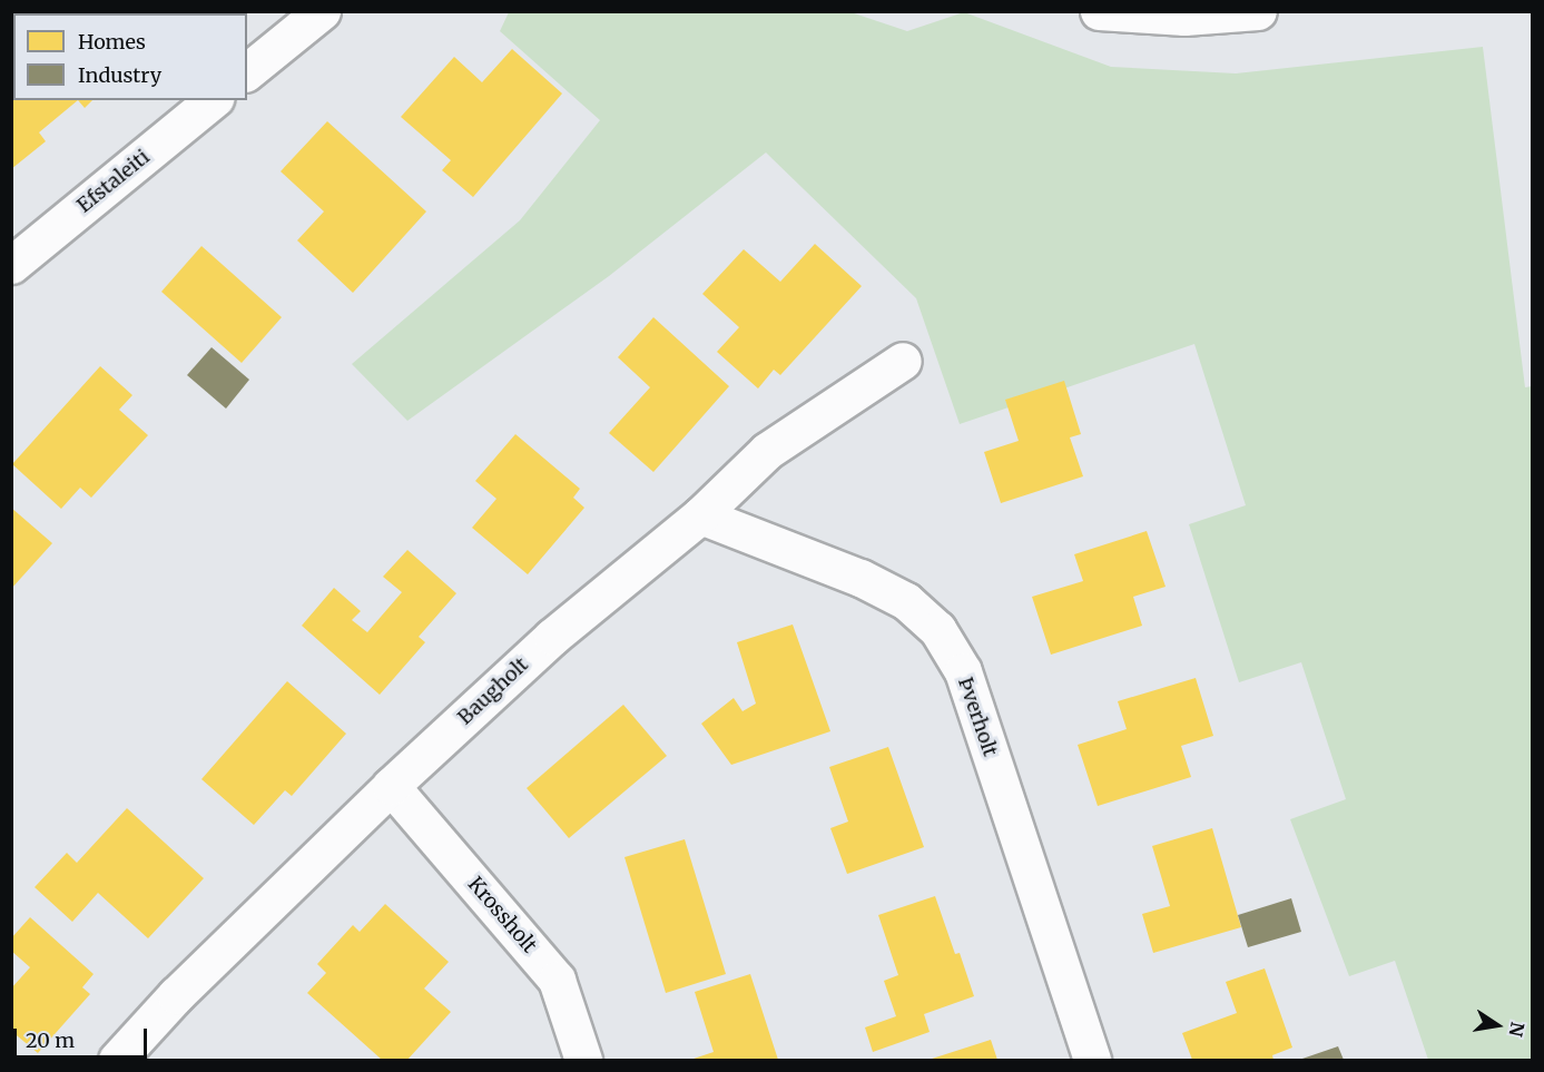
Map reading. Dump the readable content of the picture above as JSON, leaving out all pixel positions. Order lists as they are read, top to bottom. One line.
{"streets":{"street":["Efstaleiti","Baugholt","Þverholt","Krossholt"]},"crossings":[["Baugholt","Þverholt"],["Baugholt","Krossholt"]],"legend":["Homes","Industry"],"scale_bar":"20 m","north":"right"}
